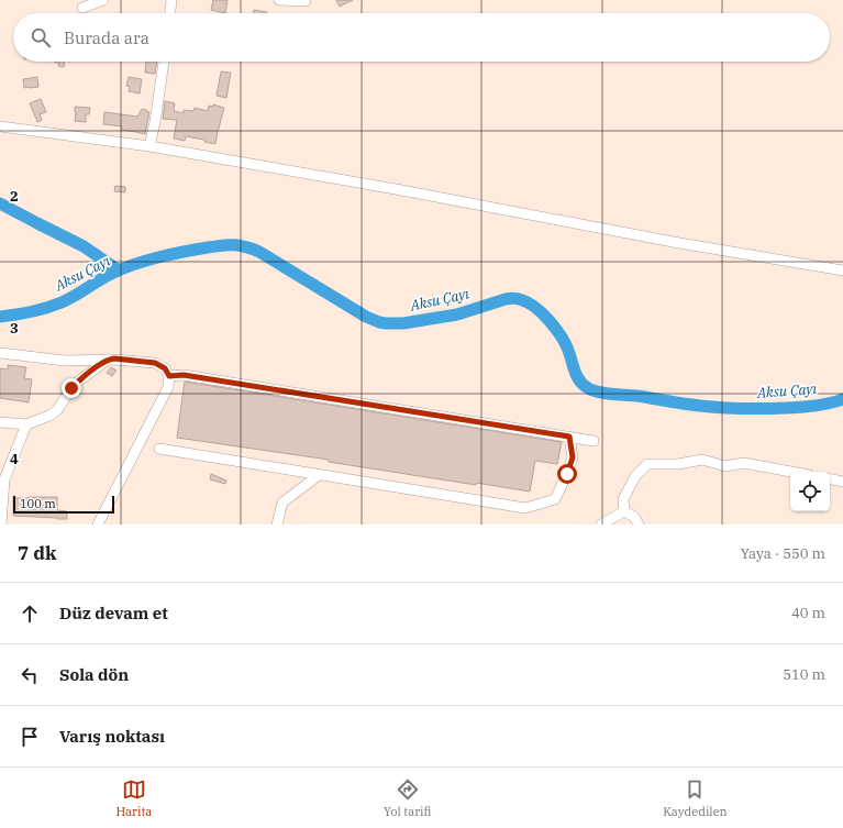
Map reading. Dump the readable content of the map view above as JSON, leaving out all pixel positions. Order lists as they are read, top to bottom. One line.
{"water":["Aksu Çayı"],"scale_bar":"100 m","page":{"search":"Burada ara","scale":"100 m","heading":["7 dk","Yaya · 550 m"],"list":[["Düz devam et","40 m"],["Sola dön","510 m"],"Varış noktası"],"nav":["Harita","Yol tarifi","Kaydedilen"]},"grid":{"rows":["2","3","4"]}}
